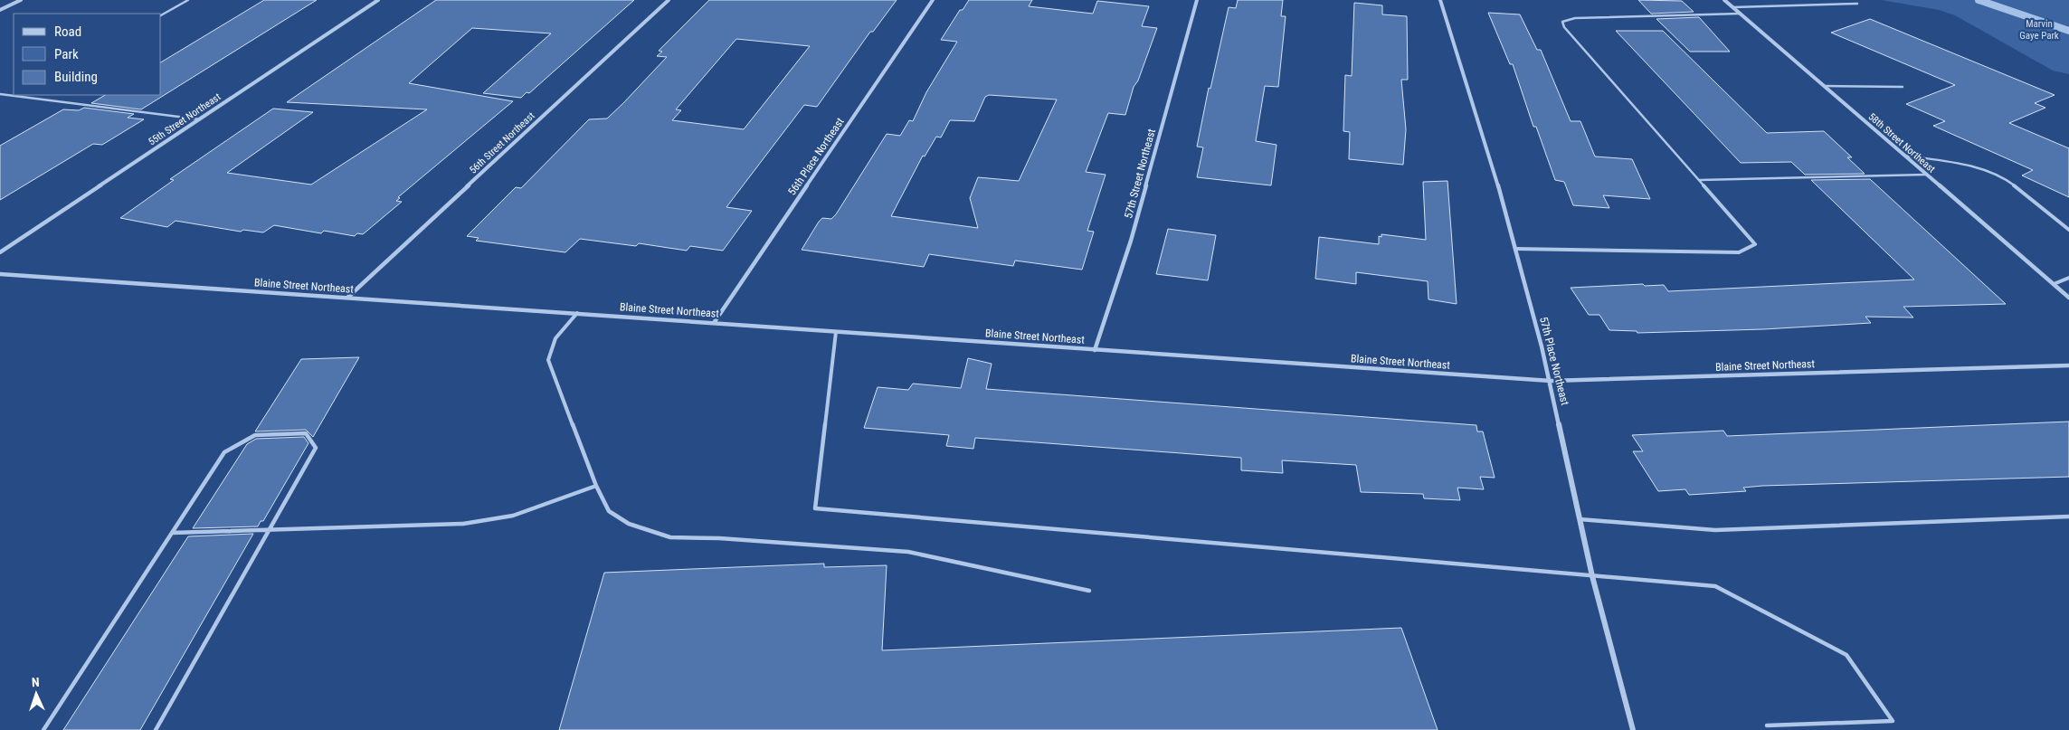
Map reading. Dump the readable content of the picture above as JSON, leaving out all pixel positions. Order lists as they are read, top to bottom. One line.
{"streets":{"street":["55th Street Northeast","56th Street Northeast","58th Street Northeast","56th Place Northeast","57th Street Northeast","Blaine Street Northeast","57th Place Northeast"]},"crossings":[["56th Street Northeast","Blaine Street Northeast"],["56th Place Northeast","Blaine Street Northeast"],["57th Street Northeast","Blaine Street Northeast"],["Blaine Street Northeast","57th Place Northeast"]],"parks":["Marvin Gaye Park"],"legend":["Road","Park","Building"],"north":"top"}
